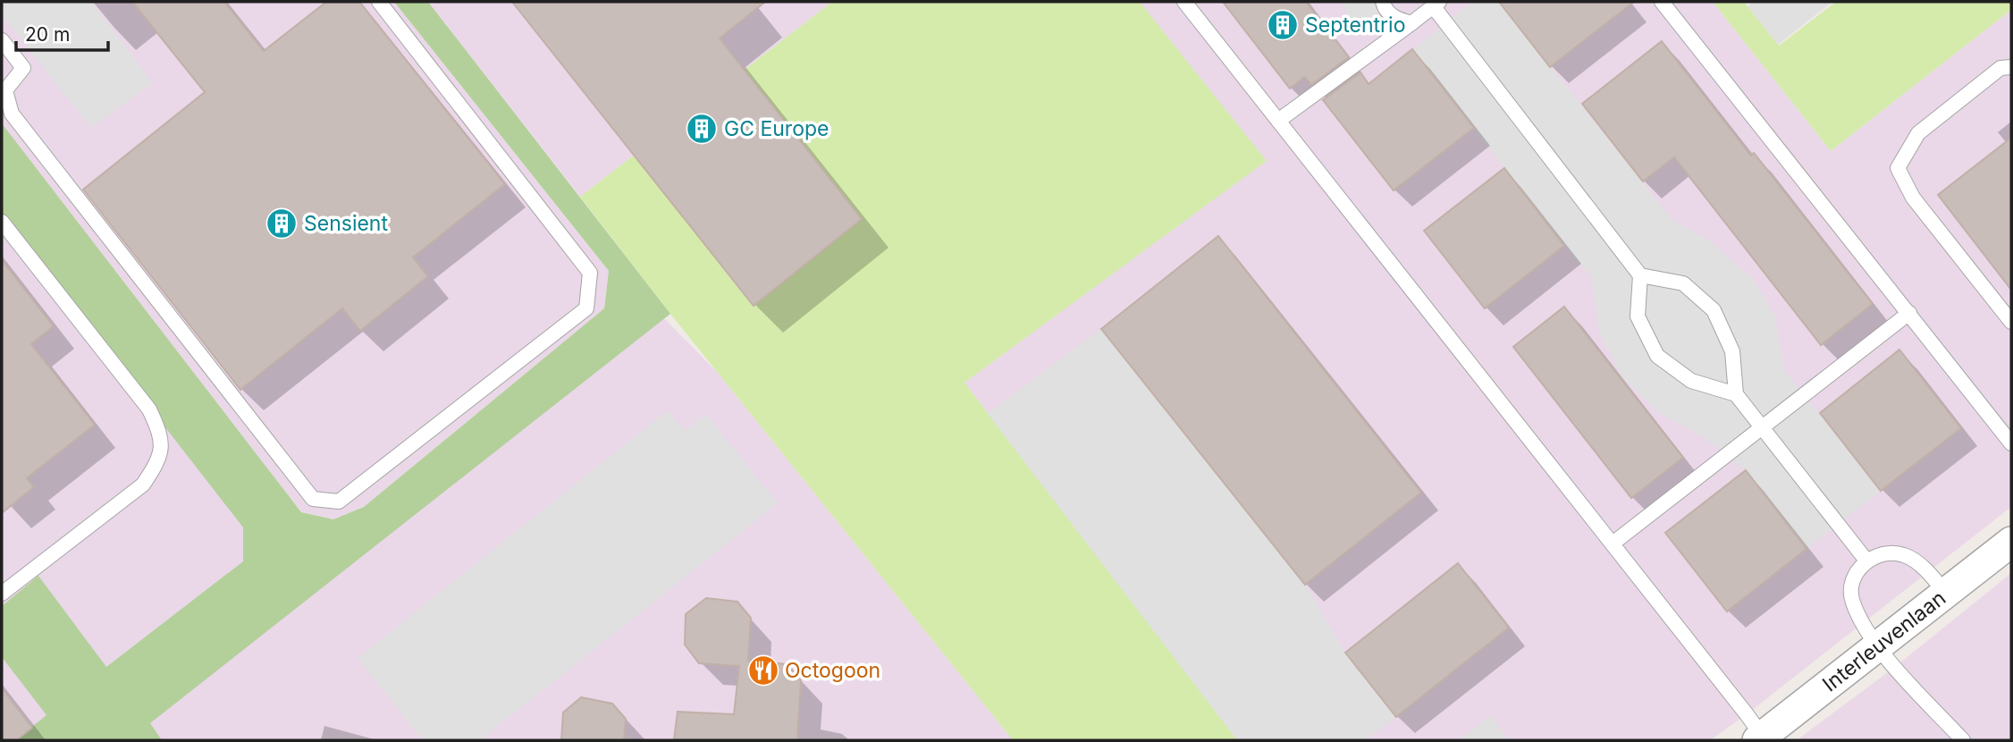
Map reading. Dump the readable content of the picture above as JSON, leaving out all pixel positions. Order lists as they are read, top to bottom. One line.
{"streets":{"street":["Interleuvenlaan"]},"places":{"building":["Septentrio","GC Europe","Sensient"],"restaurant":["Octogoon"]},"scale_bar":"20 m"}
